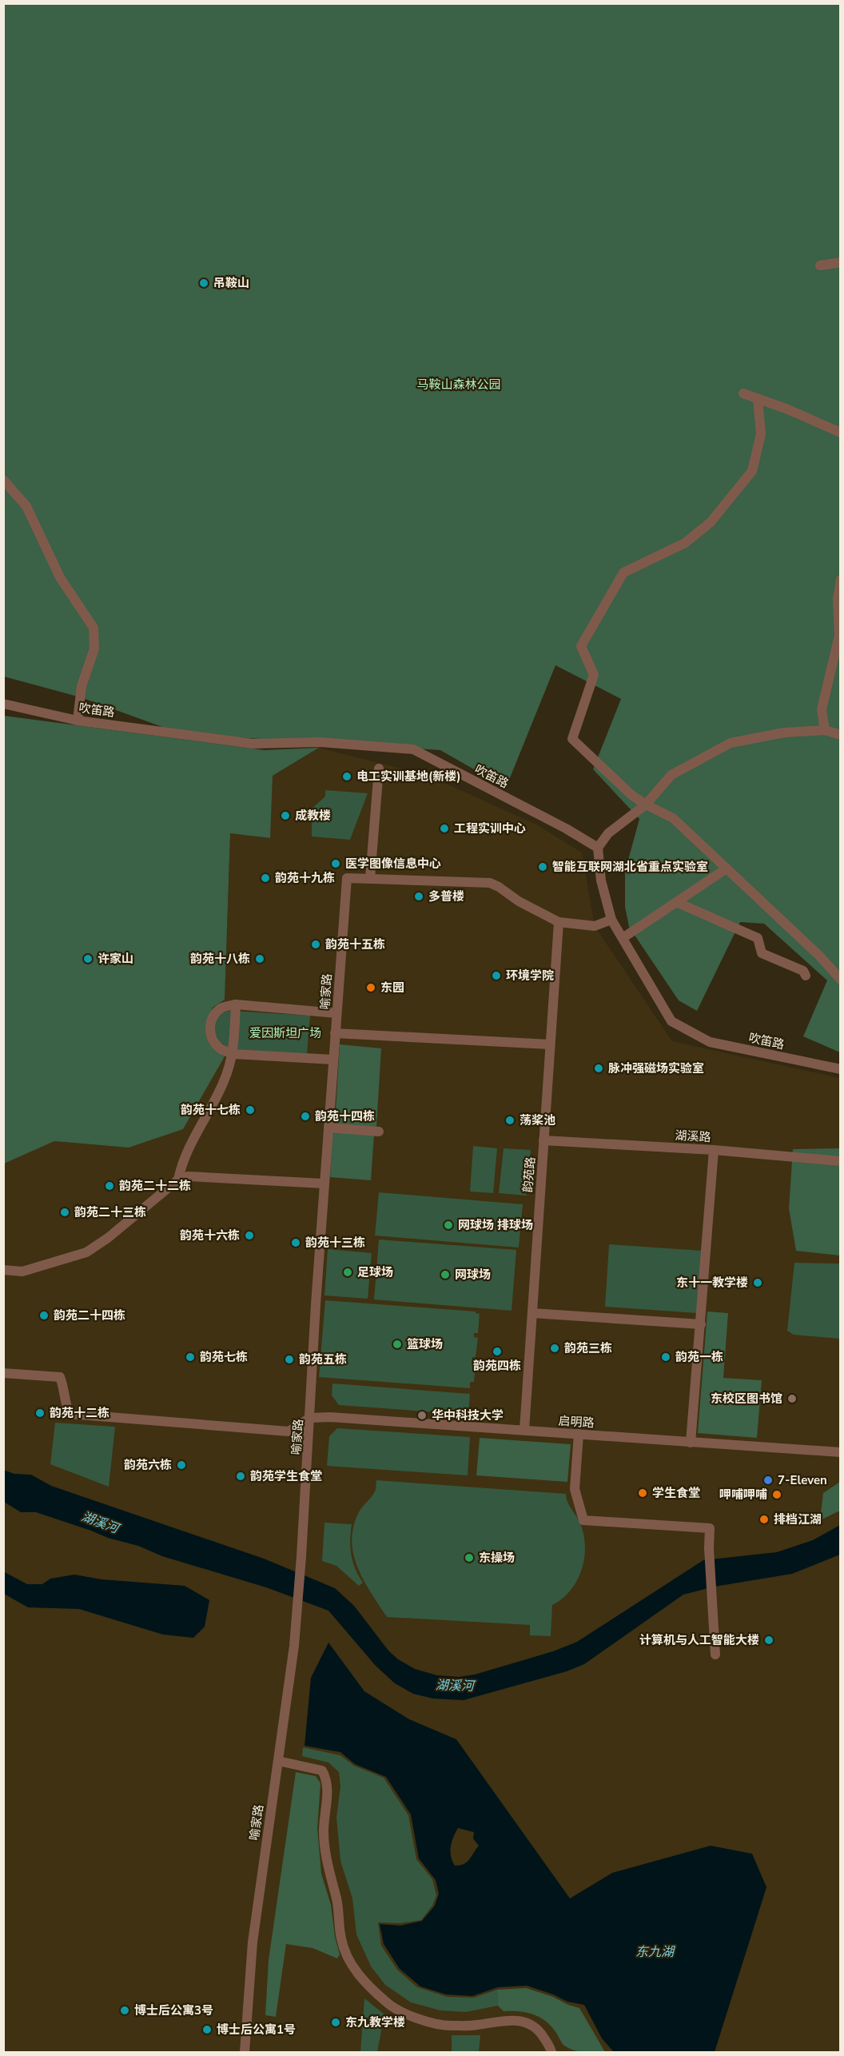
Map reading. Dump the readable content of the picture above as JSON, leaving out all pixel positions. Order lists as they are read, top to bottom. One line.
{"streets":{"street":["吹笛路","喻家路","湖溪路","韵苑路","启明路"]},"crossings":[["喻家路","启明路"],["湖溪路","韵苑路"],["韵苑路","启明路"]],"water":["湖溪河","东九湖"],"parks":["马鞍山森林公园","爱因斯坦广场"],"places":["吊鞍山","电工实训基地(新楼)","成教楼","工程实训中心","医学图像信息中心","智能互联网湖北省重点实验室","韵苑十九栋","多普楼","韵苑十五栋","许家山","韵苑十八栋","环境学院","东园","脉冲强磁场实验室","韵苑十七栋","韵苑十四栋","荡桨池","韵苑二十二栋","韵苑二十三栋","网球场 排球场","韵苑十六栋","韵苑十三栋","足球场","网球场","东十一教学楼","韵苑二十四栋","篮球场","韵苑三栋","韵苑四栋","韵苑七栋","韵苑一栋","韵苑五栋","东校区图书馆","韵苑十二栋","华中科技大学","韵苑六栋","韵苑学生食堂","7-Eleven","学生食堂","呷哺呷哺","排档江湖","东操场","计算机与人工智能大楼","博士后公寓3号","东九教学楼","博士后公寓1号"]}
